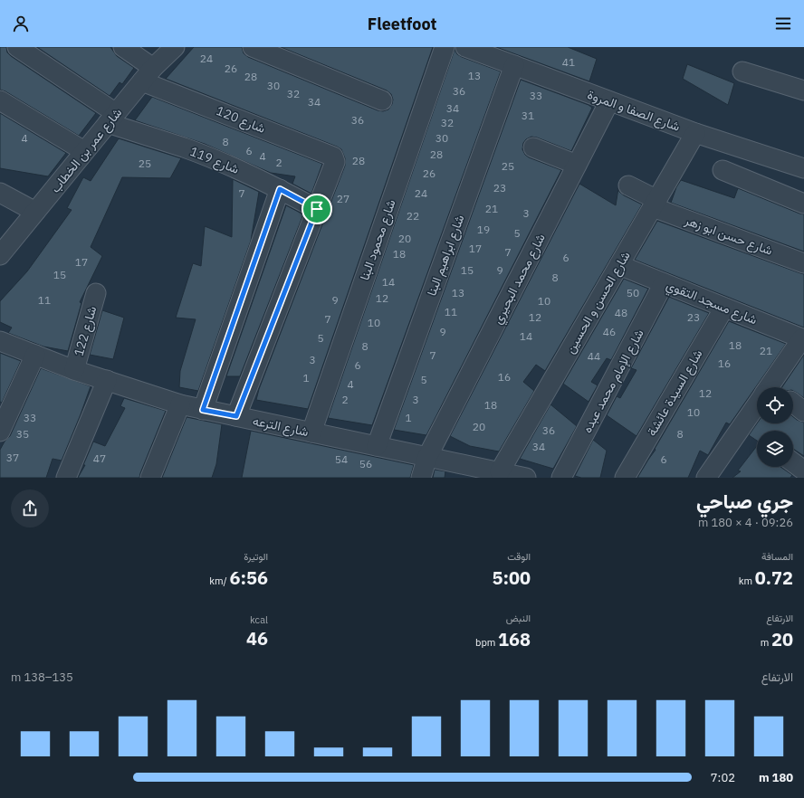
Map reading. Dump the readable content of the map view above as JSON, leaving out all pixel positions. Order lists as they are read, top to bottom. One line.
{"streets":{"street":["شارع الصفا و المروة","شارع 120","شارع عمر بن الخطاب","شارع 119","شارع حسن ابو زهر","شارع محمود البنا","شارع ابراهيم البنا","شارع محمد البحيري","شارع الحسن و الحسين","شارع مسجد التقوي","شارع 122","شارع الإمام محمد عبده","شارع السيدة عائشة","شارع الترعه"]},"crossings":[["شارع الصفا و المروة","شارع ابراهيم البنا"],["شارع الصفا و المروة","شارع محمد البحيري"],["شارع الصفا و المروة","شارع الحسن و الحسين"],["شارع 120","شارع عمر بن الخطاب"],["شارع 120","شارع 119"],["شارع عمر بن الخطاب","شارع 119"],["شارع حسن ابو زهر","شارع الحسن و الحسين"],["شارع محمود البنا","شارع الترعه"],["شارع ابراهيم البنا","شارع الترعه"],["شارع محمد البحيري","شارع الترعه"],["شارع الحسن و الحسين","شارع مسجد التقوي"],["شارع الحسن و الحسين","شارع الترعه"],["شارع مسجد التقوي","شارع الإمام محمد عبده"],["شارع مسجد التقوي","شارع السيدة عائشة"],["شارع 122","شارع الترعه"]],"house_numbers":["24","41","26","13","28","30","36","32","33","34","34","31","36","32","4","30","8","6","28","4","28","2","25","25","26","23","7","24","27","21","3","22","19","5","20","17","7","18","6","17","15","9","15","8","14","13","50","12","11","9","10","11","48","12","23","7","10","9","46","14","5","18","8","21","7","44","3","16","6","16","1","5","4","12","2","3","18","10","33","1","20","36","35","8","34","37","47","54","6","56"],"page":{"header":"Fleetfoot","heading":["جري صباحي","09:26 · 4 × 180 m"],"stats":[["المسافة","0.72 km"],["الوقت","5:00"],["الوتيرة","6:56 /km"],["الارتفاع","20 m"],["النبض","168 bpm"],["kcal","46"]],"chart":["الارتفاع","135–138 m"],"list":[{"name":"180 m","note":"7:02"}]}}
